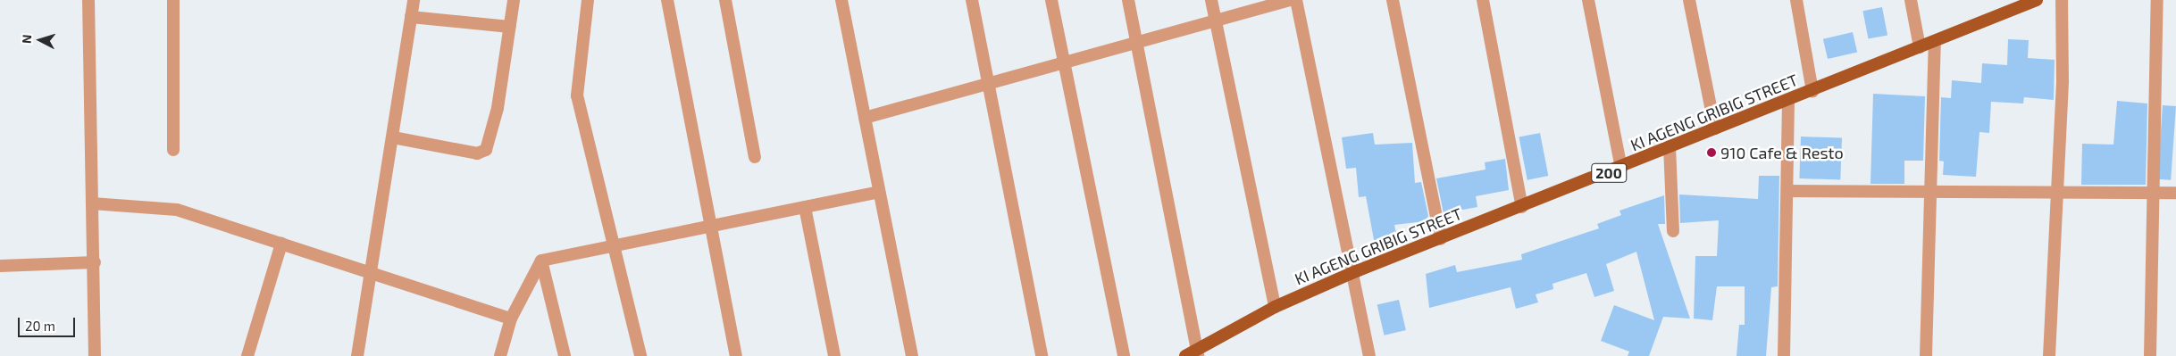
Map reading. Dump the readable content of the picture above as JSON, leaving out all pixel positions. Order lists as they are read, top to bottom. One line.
{"streets":{"main road":["KI AGENG GRIBIG STREET","200"]},"places":["910 Cafe & Resto"],"scale_bar":"20 m","north":"left"}
